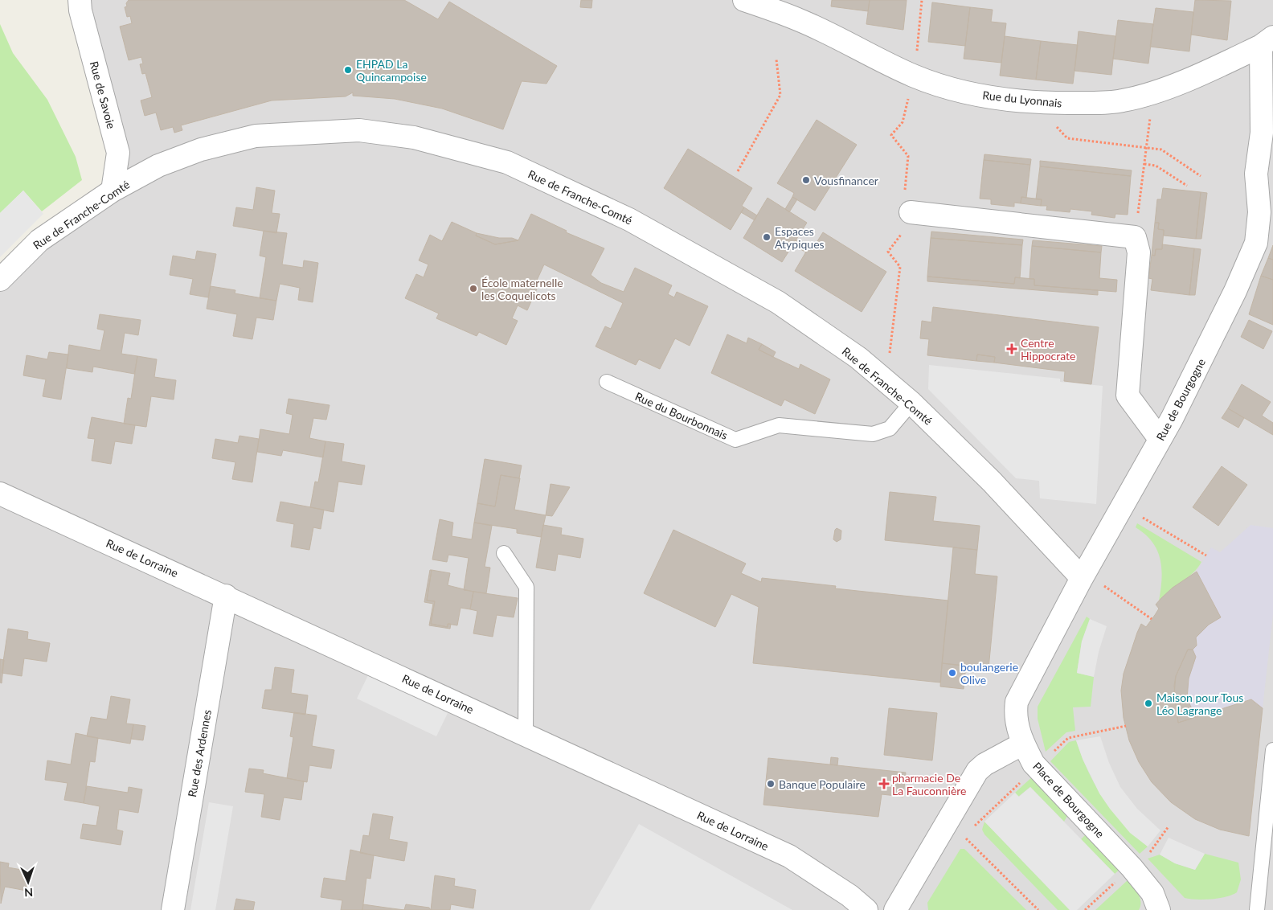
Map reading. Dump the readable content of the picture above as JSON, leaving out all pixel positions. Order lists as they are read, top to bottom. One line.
{"streets":{"street":["Rue de Savoie","Rue du Lyonnais","Rue de Franche-Comté","Rue de Bourgogne","Rue de Lorraine","Rue des Ardennes","Place de Bourgogne"],"lane":["Rue du Bourbonnais"]},"crossings":[["Rue de Savoie","Rue de Franche-Comté"],["Rue du Lyonnais","Rue de Bourgogne"],["Rue de Franche-Comté","Rue de Bourgogne"],["Rue de Franche-Comté","Rue du Bourbonnais"],["Rue de Bourgogne","Place de Bourgogne"],["Rue de Lorraine","Rue des Ardennes"]],"places":{"other":["EHPAD La Quincampoise","Vousfinancer","Espaces Atypiques","École maternelle les Coquelicots","boulangerie Olive","Maison pour Tous Léo Lagrange","Banque Populaire"],"health":["Centre Hippocrate","pharmacie De La Fauconnière"]},"north":"bottom"}
